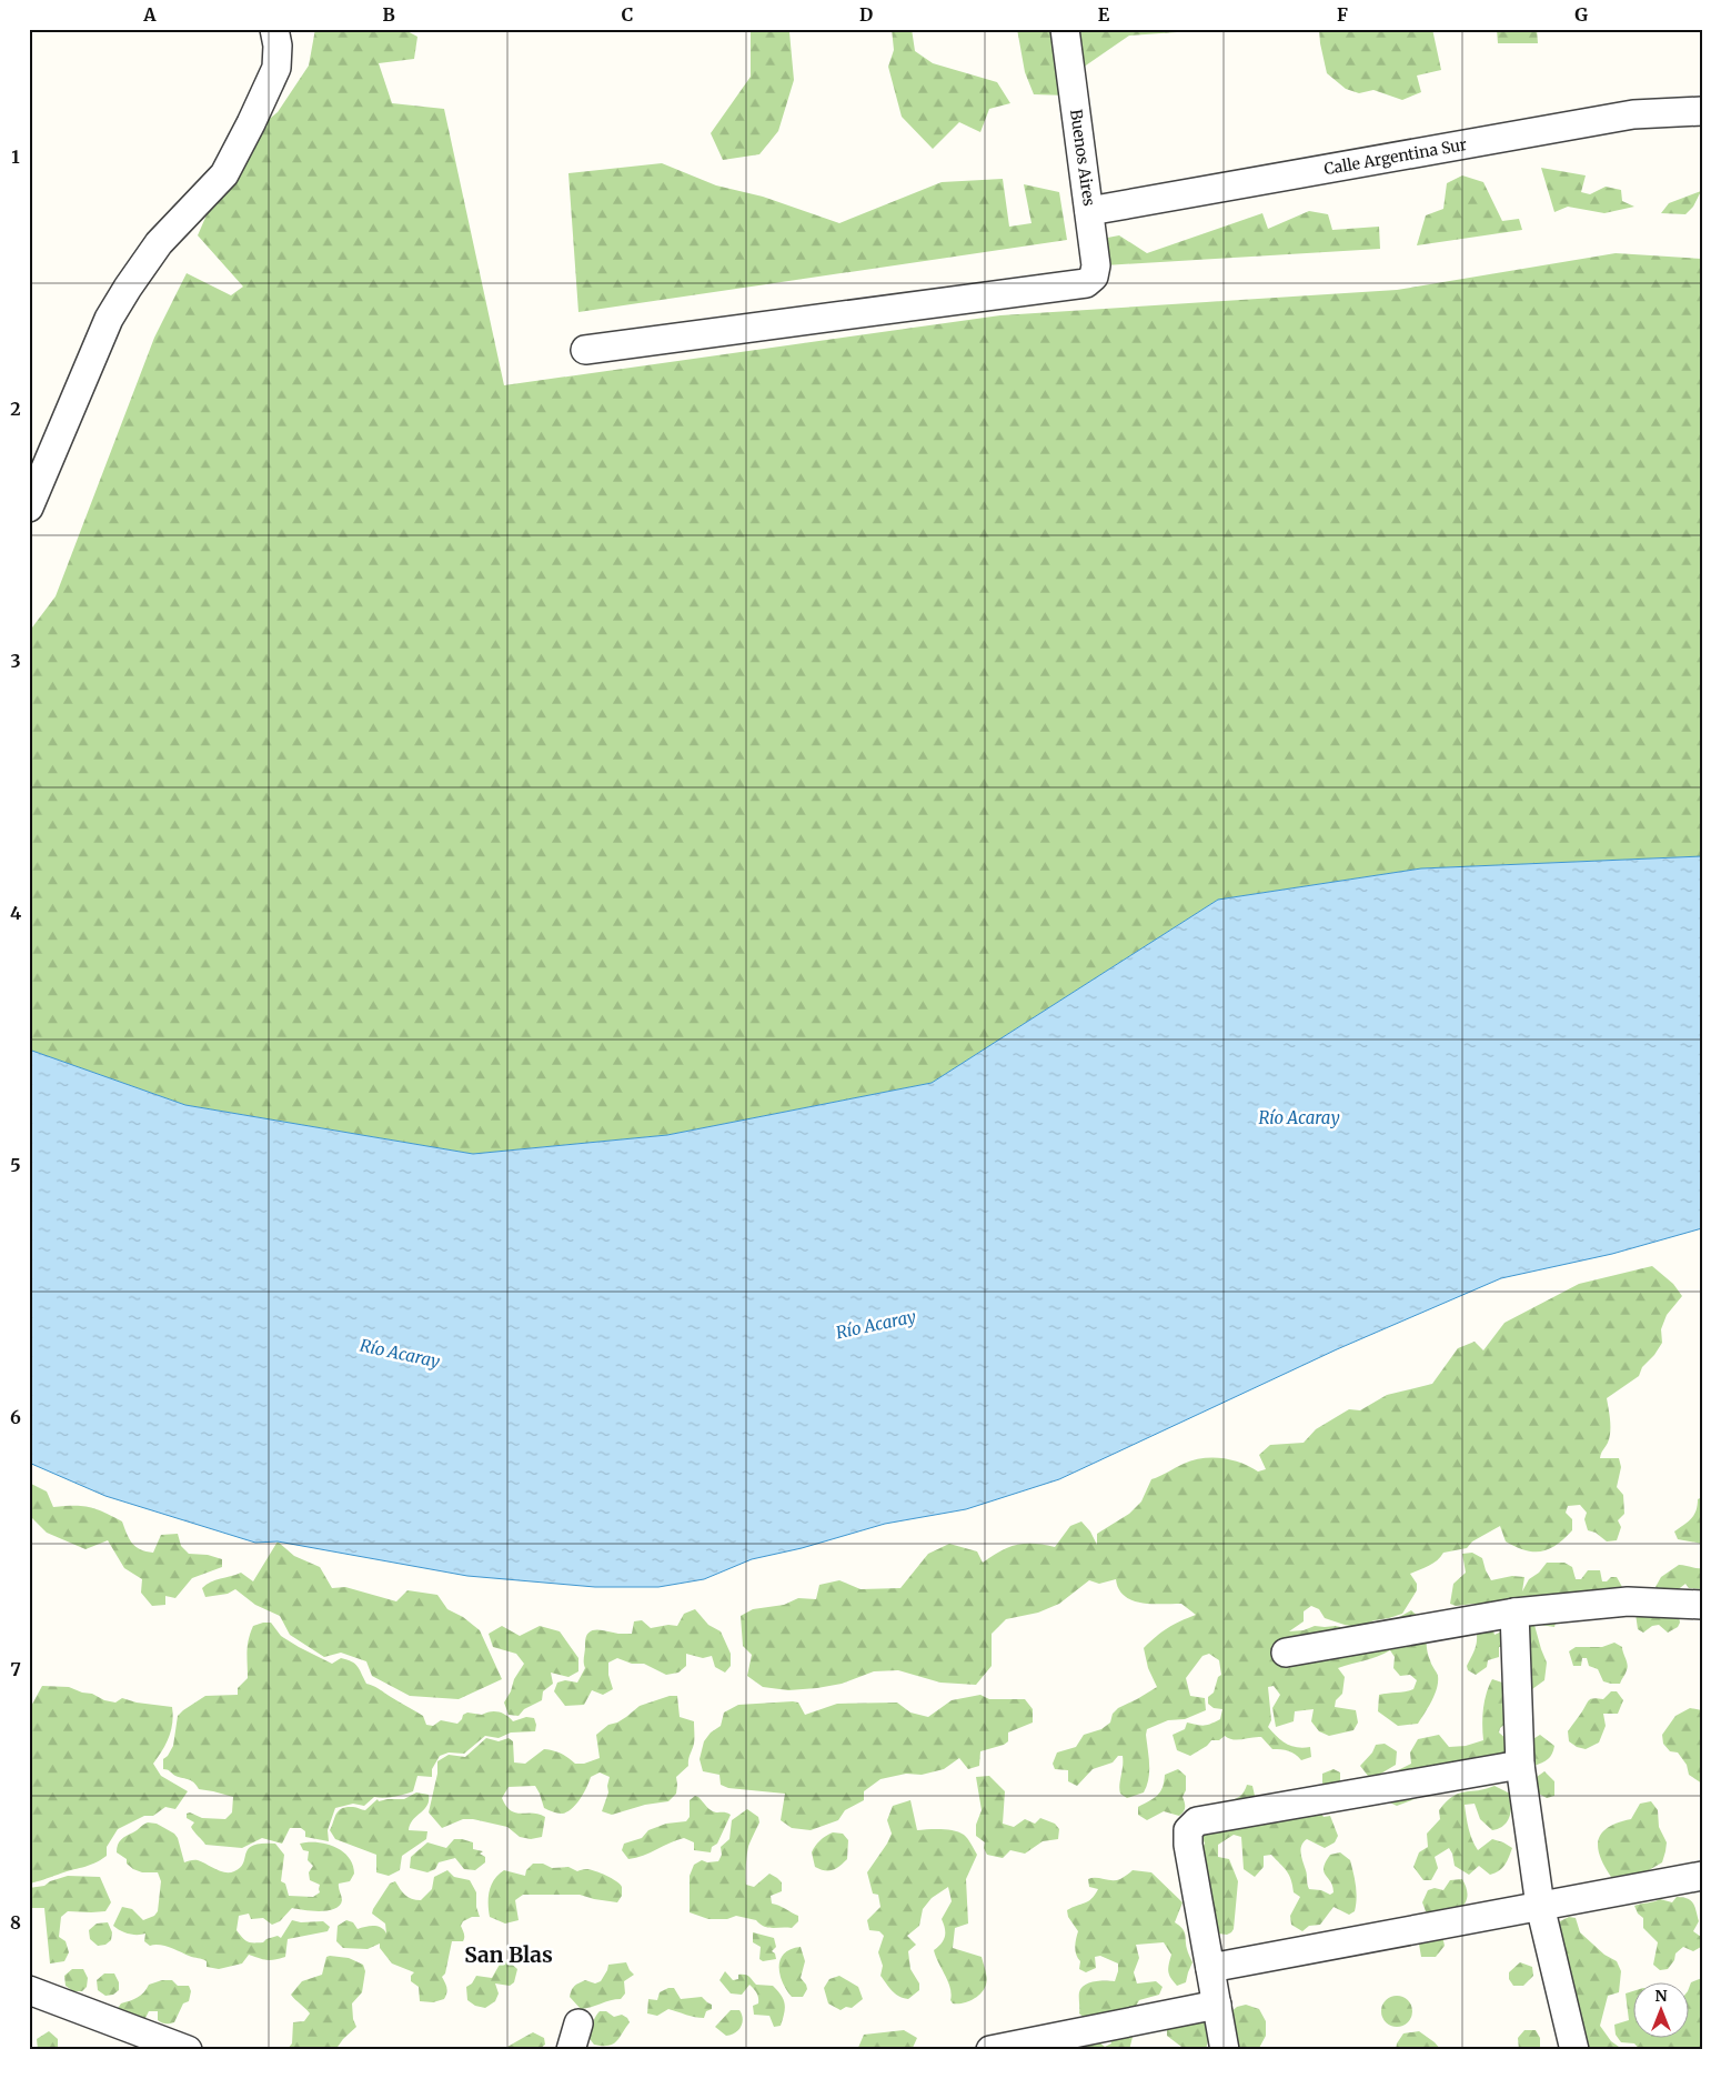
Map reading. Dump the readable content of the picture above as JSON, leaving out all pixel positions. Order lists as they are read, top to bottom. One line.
{"streets":{"street":["Buenos Aires","Calle Argentina Sur"]},"crossings":[["Buenos Aires","Calle Argentina Sur"]],"districts":["San Blas"],"water":["Río Acaray"],"north":"top","grid":{"columns":["A","B","C","D","E","F","G"],"rows":["1","2","3","4","5","6","7","8"]}}
